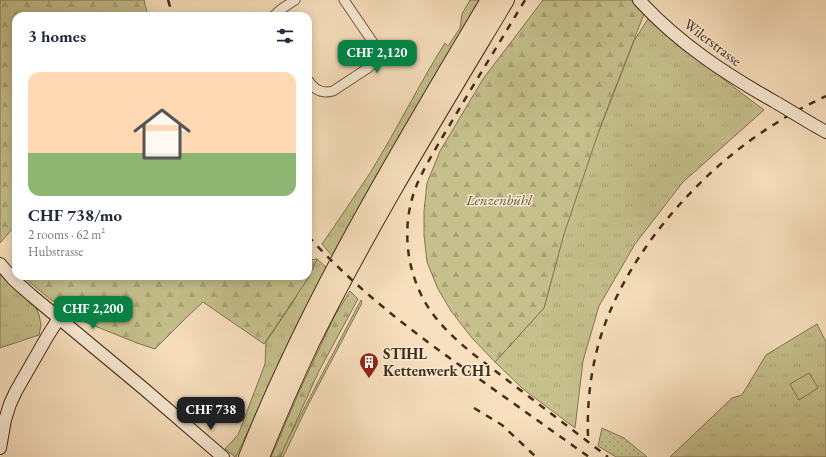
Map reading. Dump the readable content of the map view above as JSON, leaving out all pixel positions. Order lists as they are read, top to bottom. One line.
{"streets":{"street":["Wilerstrasse"]},"parks":["Lenzenbühl"],"places":{"building":["STIHL Kettenwerk CH1"]},"page":{"heading":"3 homes","price":["CHF 2,120","CHF 2,200","CHF 738"],"list":[{"name":"CHF 738/mo","note":"2 rooms · 62 m² · Hubstrasse"}]}}
